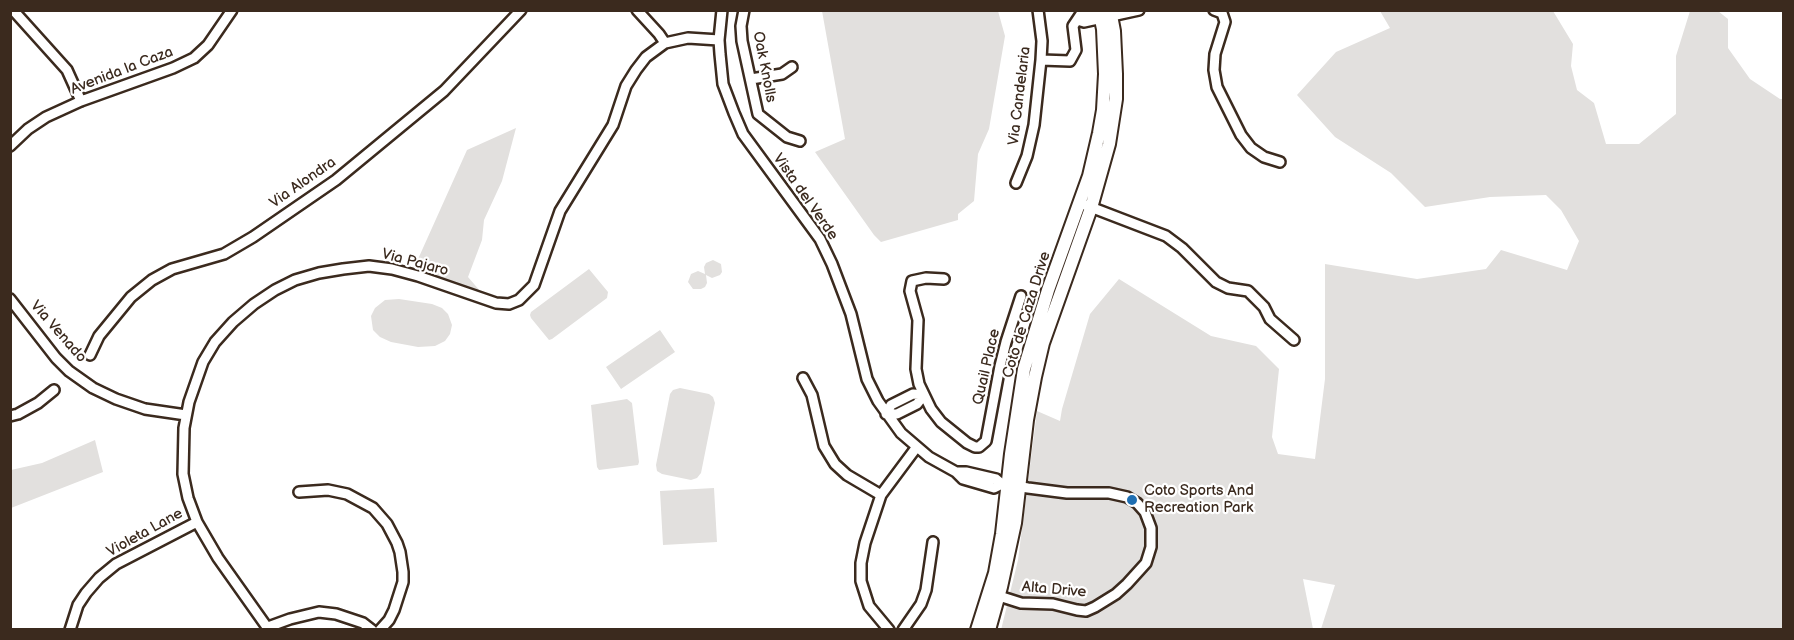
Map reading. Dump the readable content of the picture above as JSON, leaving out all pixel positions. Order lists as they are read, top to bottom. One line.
{"streets":{"main road":["Coto de Caza Drive"],"street":["Oak Knolls","Avenida la Caza","Via Candelaria","Via Alondra","Vista del Verde","Via Pajaro","Via Venado","Quail Place","Violeta Lane","Alta Drive"]},"crossings":[["Vista del Verde","Coto de Caza Drive"],["Vista del Verde","Alta Drive"],["Via Pajaro","Via Venado"],["Via Pajaro","Violeta Lane"],["Coto de Caza Drive","Alta Drive"]],"places":["Coto Sports And Recreation Park"]}
